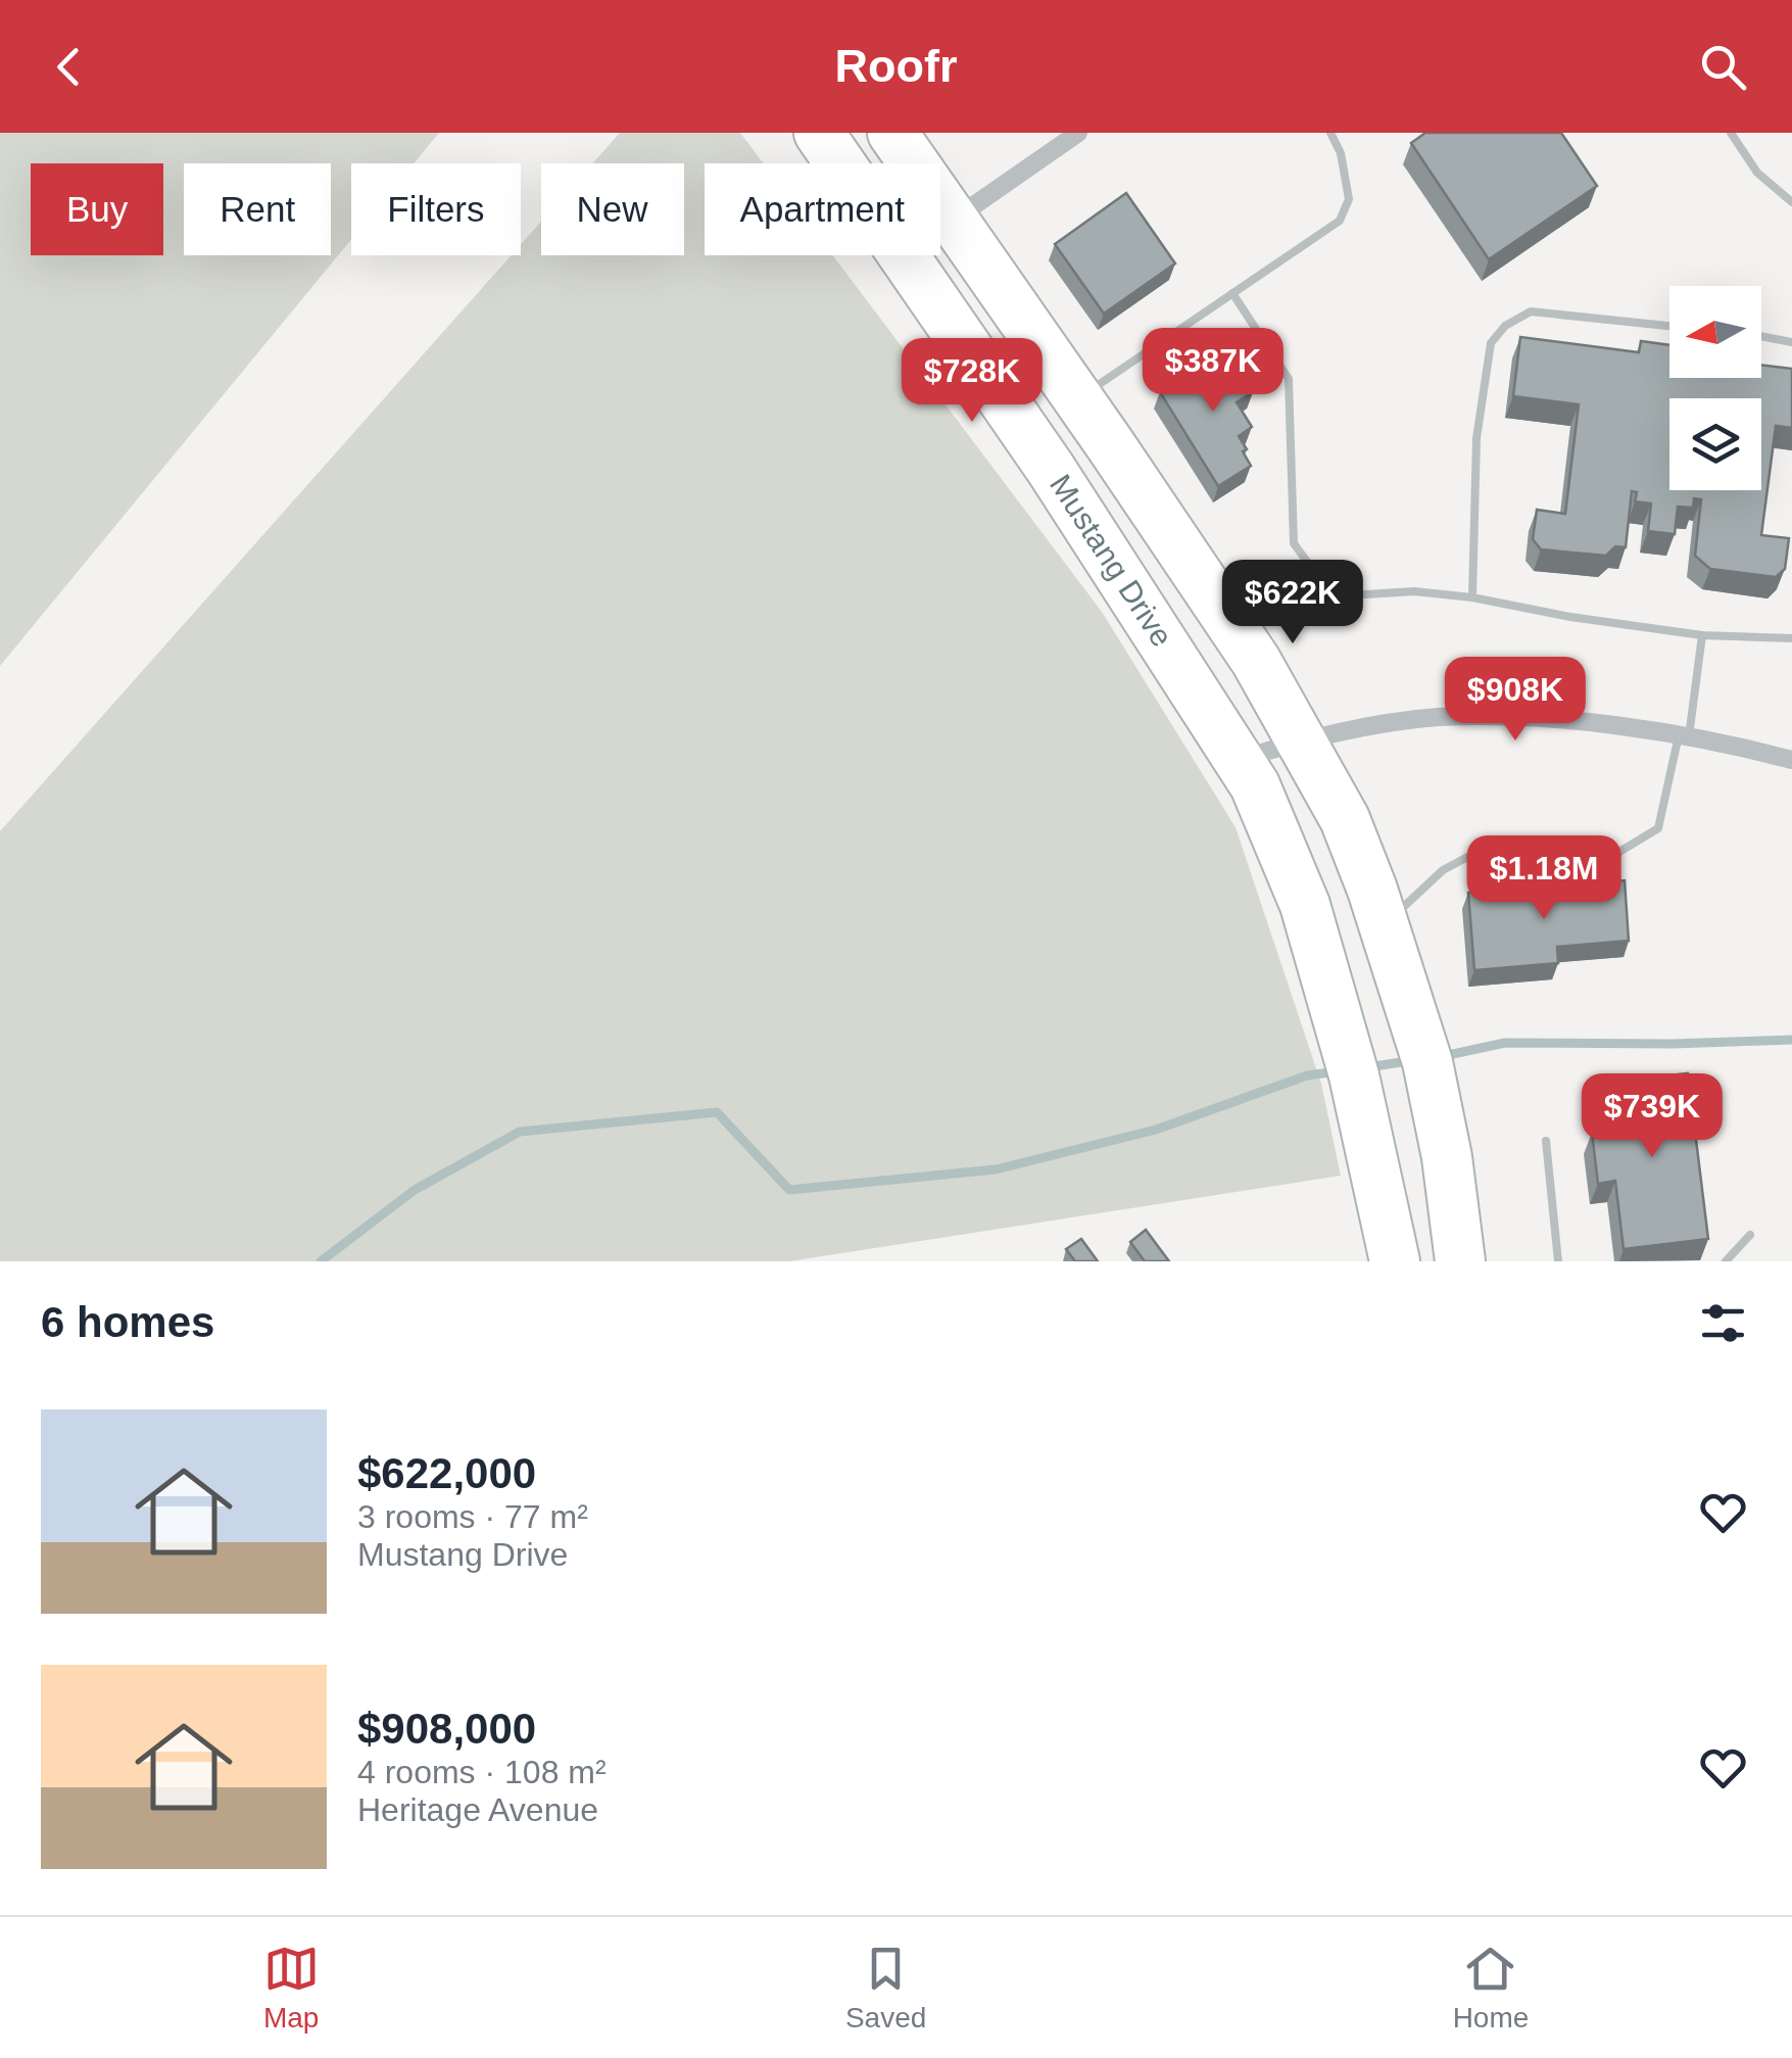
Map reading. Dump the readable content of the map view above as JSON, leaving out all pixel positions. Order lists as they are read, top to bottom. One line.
{"streets":{"main road":["Mustang Drive"]},"north":"left","page":{"header":"Roofr","chip":["Buy","Rent","Filters","New","Apartment"],"price":["$387K","$728K","$622K","$908K","$1.18M","$739K"],"heading":"6 homes","list":[{"name":"$622,000","note":"3 rooms · 77 m² · Mustang Drive"},{"name":"$908,000","note":"4 rooms · 108 m² · Heritage Avenue"}],"tabs":["Map","Saved","Home"]}}
